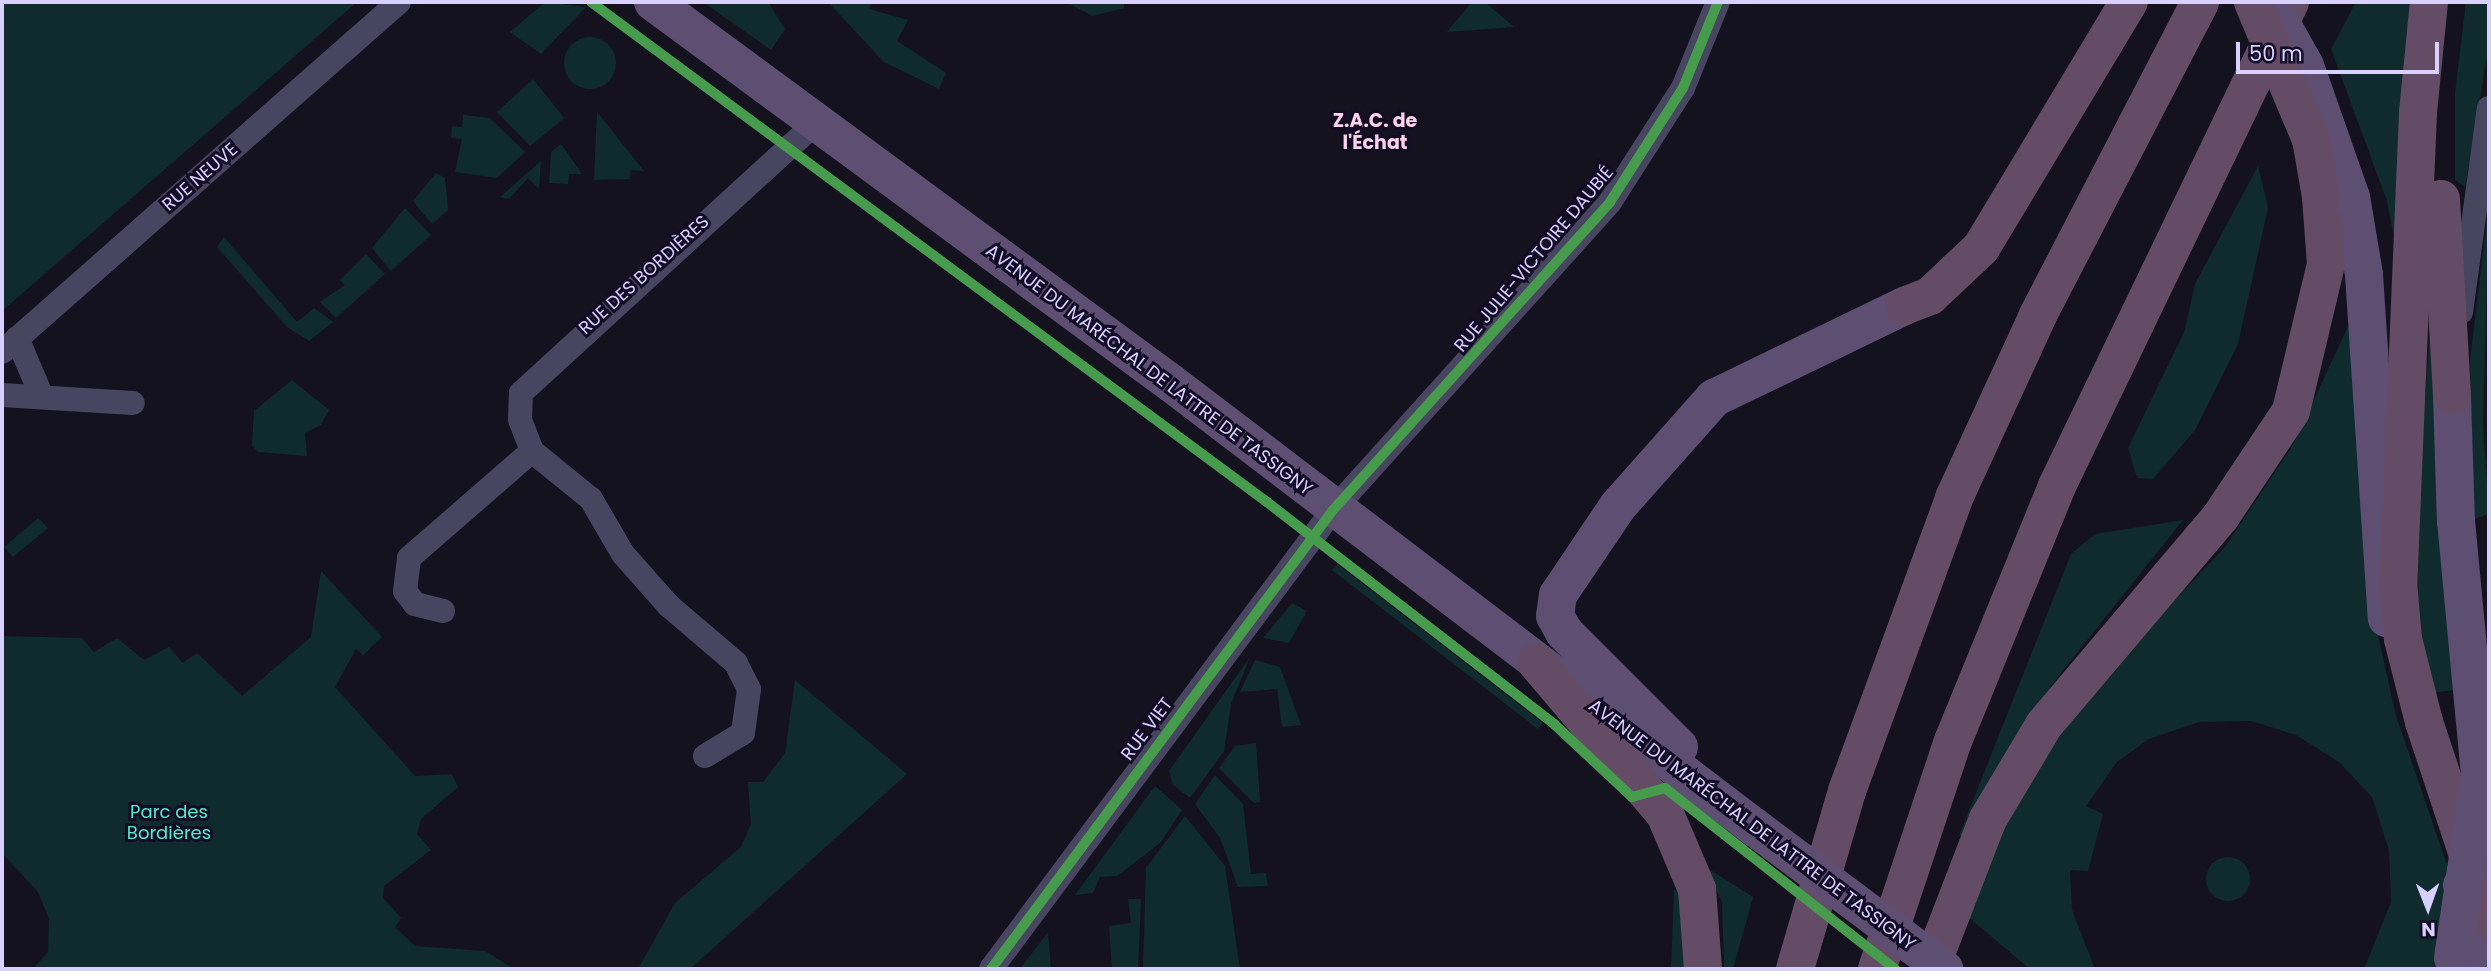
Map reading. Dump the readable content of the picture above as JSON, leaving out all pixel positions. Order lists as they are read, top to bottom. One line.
{"streets":{"main road":["AVENUE DU MARÉCHAL DE LATTRE DE TASSIGNY"],"street":["RUE NEUVE","RUE JULIE-VICTOIRE DAUBIÉ","RUE DES BORDIÈRES","RUE VIET"]},"crossings":[["RUE JULIE-VICTOIRE DAUBIÉ","AVENUE DU MARÉCHAL DE LATTRE DE TASSIGNY"],["RUE JULIE-VICTOIRE DAUBIÉ","RUE VIET"],["RUE DES BORDIÈRES","AVENUE DU MARÉCHAL DE LATTRE DE TASSIGNY"],["AVENUE DU MARÉCHAL DE LATTRE DE TASSIGNY","RUE VIET"]],"districts":["Z.A.C. de l'Échat"],"parks":["Parc des Bordières"],"scale_bar":"50 m","north":"bottom"}
